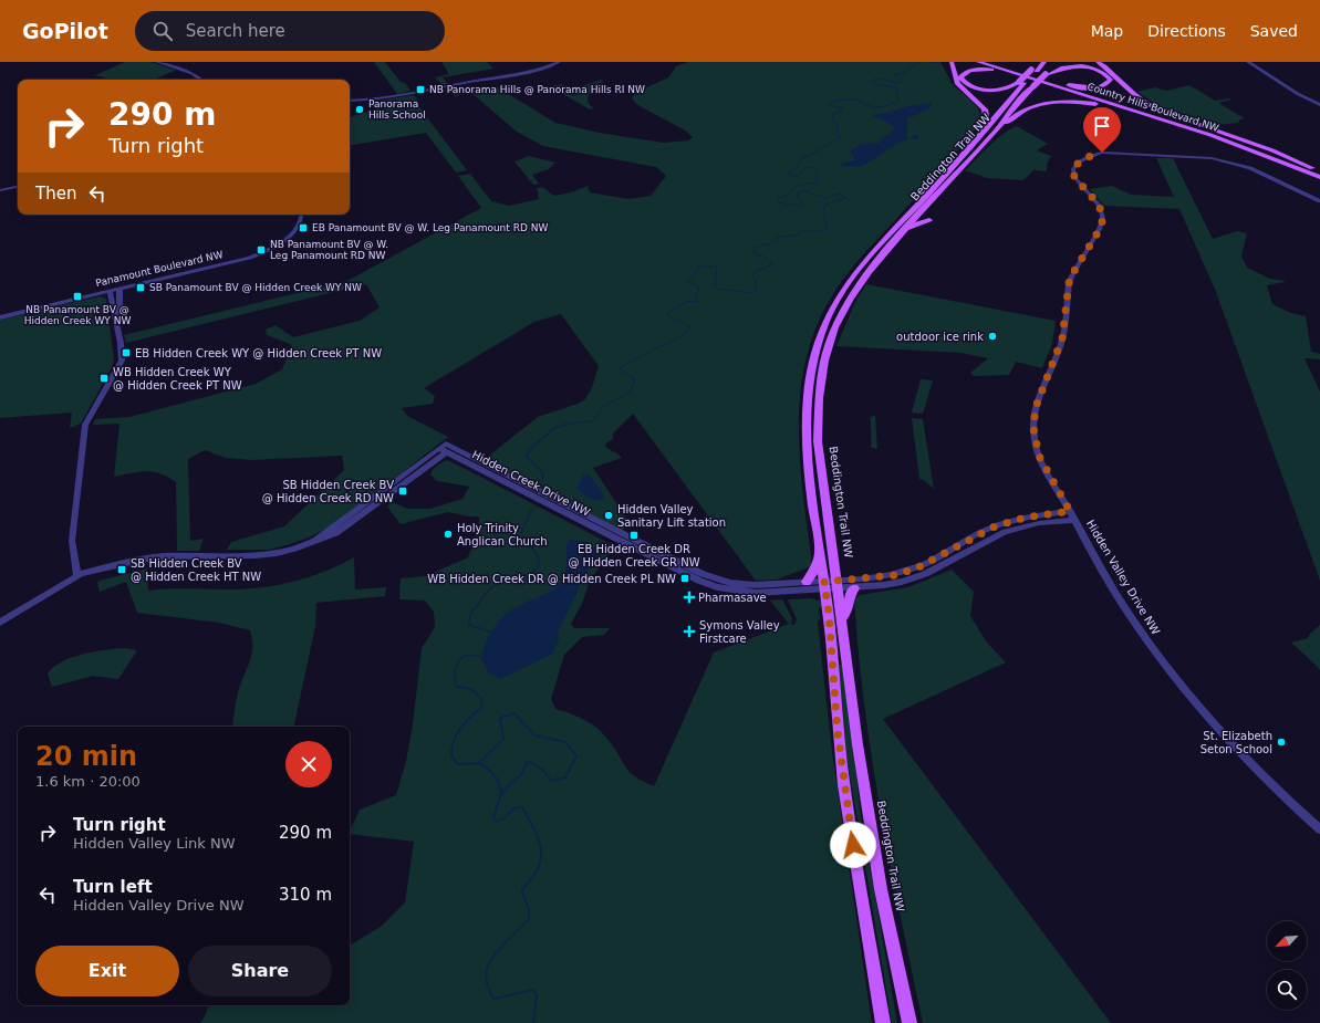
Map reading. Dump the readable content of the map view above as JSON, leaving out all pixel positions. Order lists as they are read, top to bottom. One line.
{"streets":{"main road":["Country Hills Boulevard NW","Beddington Trail NW"],"street":["Panamount Boulevard NW","Hidden Creek Drive NW","Hidden Valley Drive NW"]},"crossings":[["Country Hills Boulevard NW","Beddington Trail NW"],["Beddington Trail NW","Hidden Creek Drive NW"]],"places":{"transit":["NB Panorama Hills @ Panorama Hills RI NW","EB Panamount BV @ W. Leg Panamount RD NW","NB Panamount BV @ W. Leg Panamount RD NW","SB Panamount BV @ Hidden Creek WY NW","NB Panamount BV @ Hidden Creek WY NW","EB Hidden Creek WY @ Hidden Creek PT NW","WB Hidden Creek WY @ Hidden Creek PT NW","SB Hidden Creek BV @ Hidden Creek RD NW","EB Hidden Creek DR @ Hidden Creek GR NW","SB Hidden Creek BV @ Hidden Creek HT NW","WB Hidden Creek DR @ Hidden Creek PL NW"],"other":["Panorama Hills School","outdoor ice rink","Hidden Valley Sanitary Lift station","Holy Trinity Anglican Church","St. Elizabeth Seton School"],"health":["Pharmasave","Symons Valley Firstcare"]},"north":"bottom left","page":{"header":"GoPilot","search":"Search here","nav":["Map","Directions","Saved"],"turn":["290 m","Turn right"],"then":"Then","heading":["20 min","1.6 km · 20:00"],"list":[{"name":"Turn right","note":"Hidden Valley Link NW","value":"290 m"},{"name":"Turn left","note":"Hidden Valley Drive NW","value":"310 m"}],"buttons":["Exit","Share"]}}
